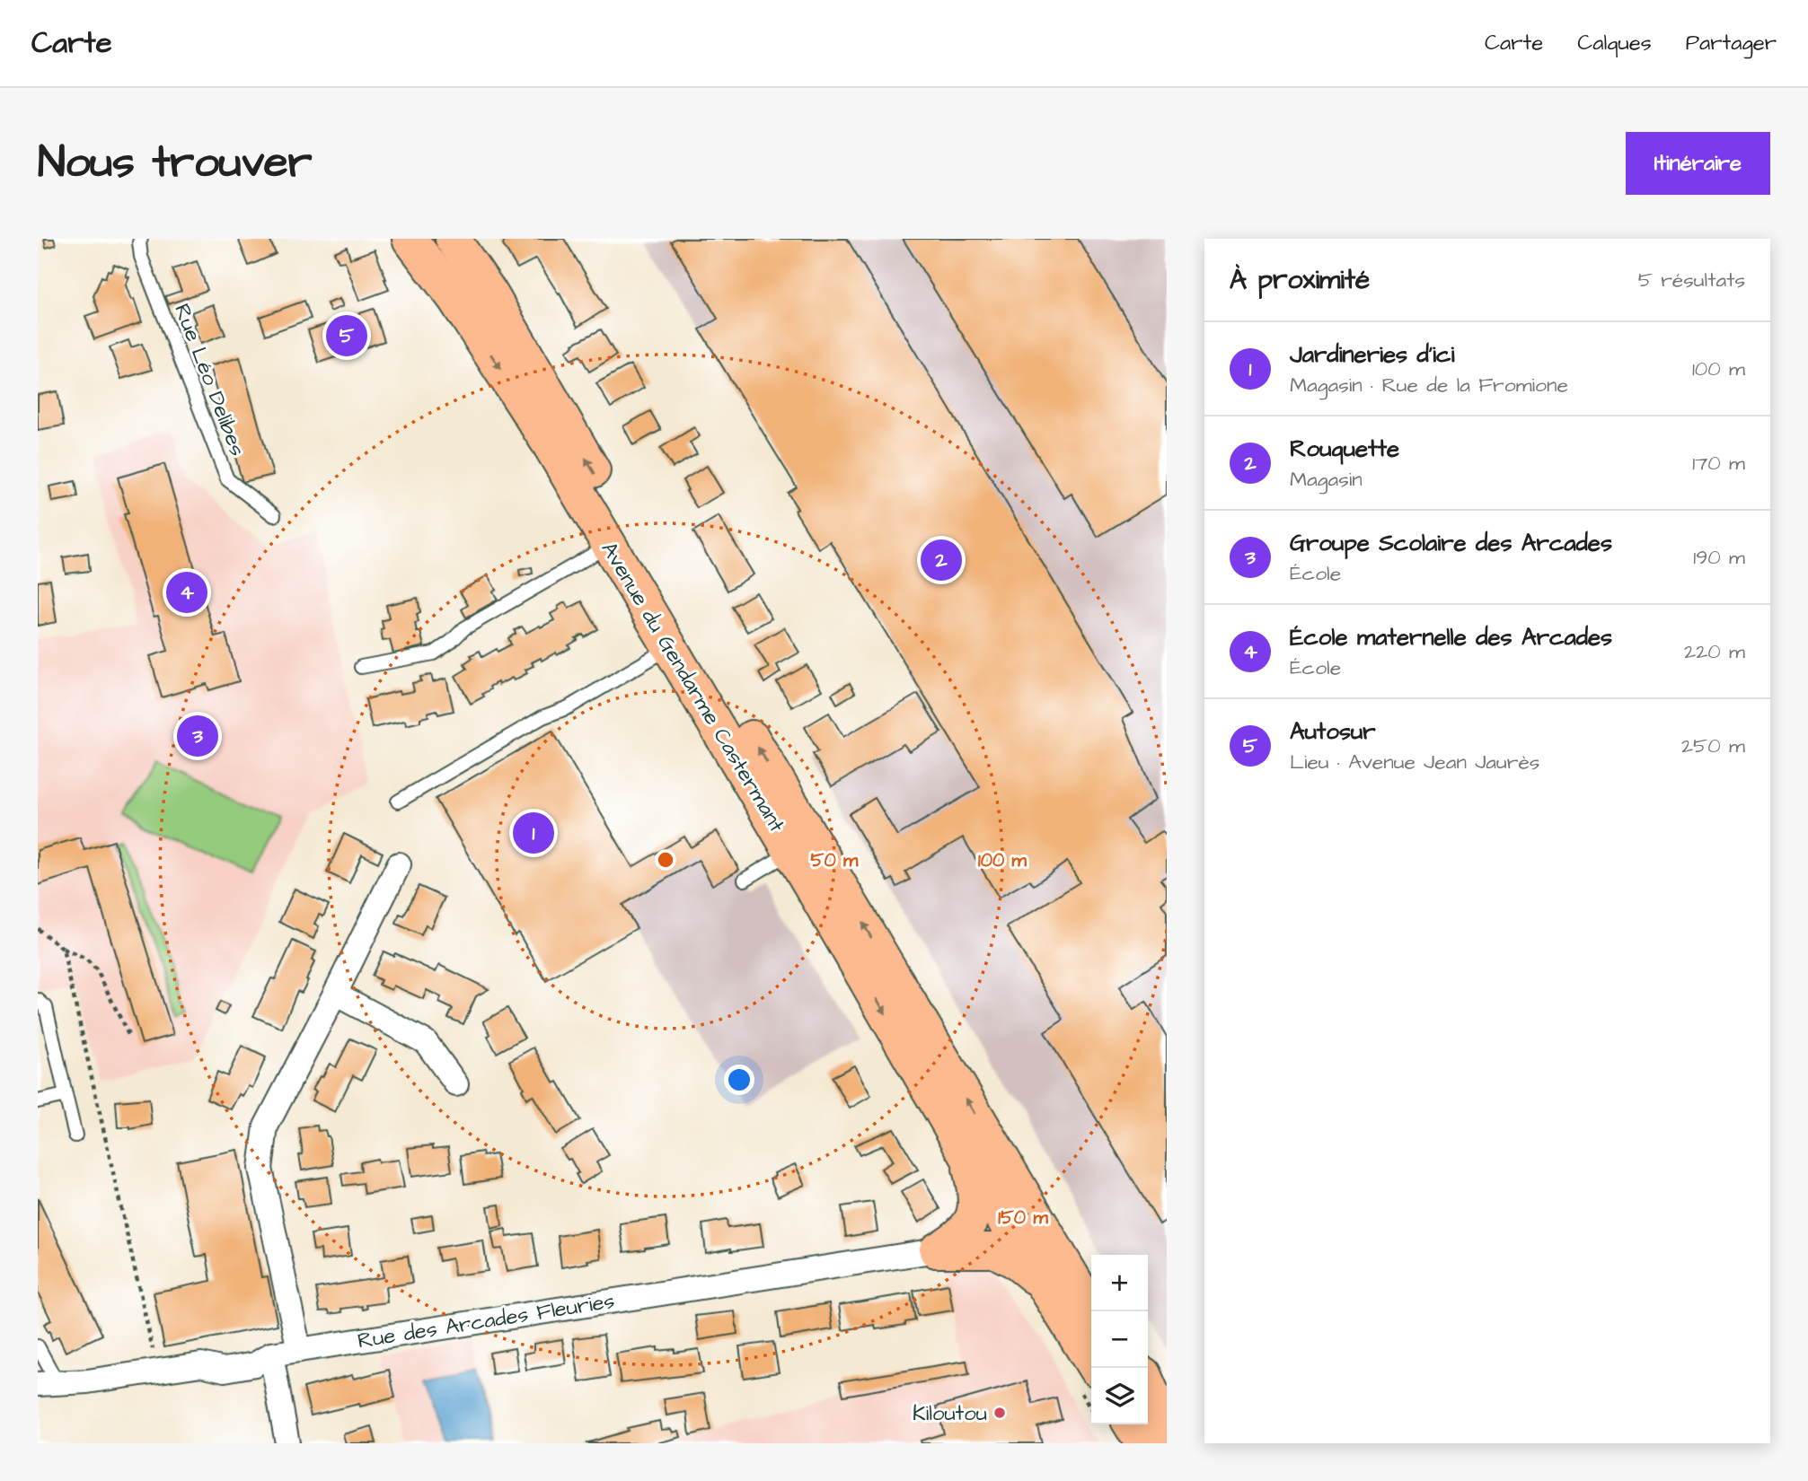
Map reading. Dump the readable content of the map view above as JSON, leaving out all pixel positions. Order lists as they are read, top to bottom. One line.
{"streets":{"main road":["Avenue du Gendarme Castermant"],"street":["Rue des Arcades Fleuries"],"lane":["Rue Léo Delibes"]},"places":["Kiloutou"],"page":{"header":"Carte","nav":["Carte","Calques","Partager"],"buttons":"Itinéraire","title":"Nous trouver","heading":["À proximité","5 résultats"],"pins":["5","2","4","3","1"],"list":[{"mark":"1","name":"Jardineries d’ici","note":"Magasin · Rue de la Fromione","value":"100 m"},{"mark":"2","name":"Rouquette","note":"Magasin","value":"170 m"},{"mark":"3","name":"Groupe Scolaire des Arcades","note":"École","value":"190 m"},{"mark":"4","name":"École maternelle des Arcades","note":"École","value":"220 m"},{"mark":"5","name":"Autosur","note":"Lieu · Avenue Jean Jaurès","value":"250 m"}],"map_buttons":["+","−"]},"rings":["50 m","100 m","150 m"]}
